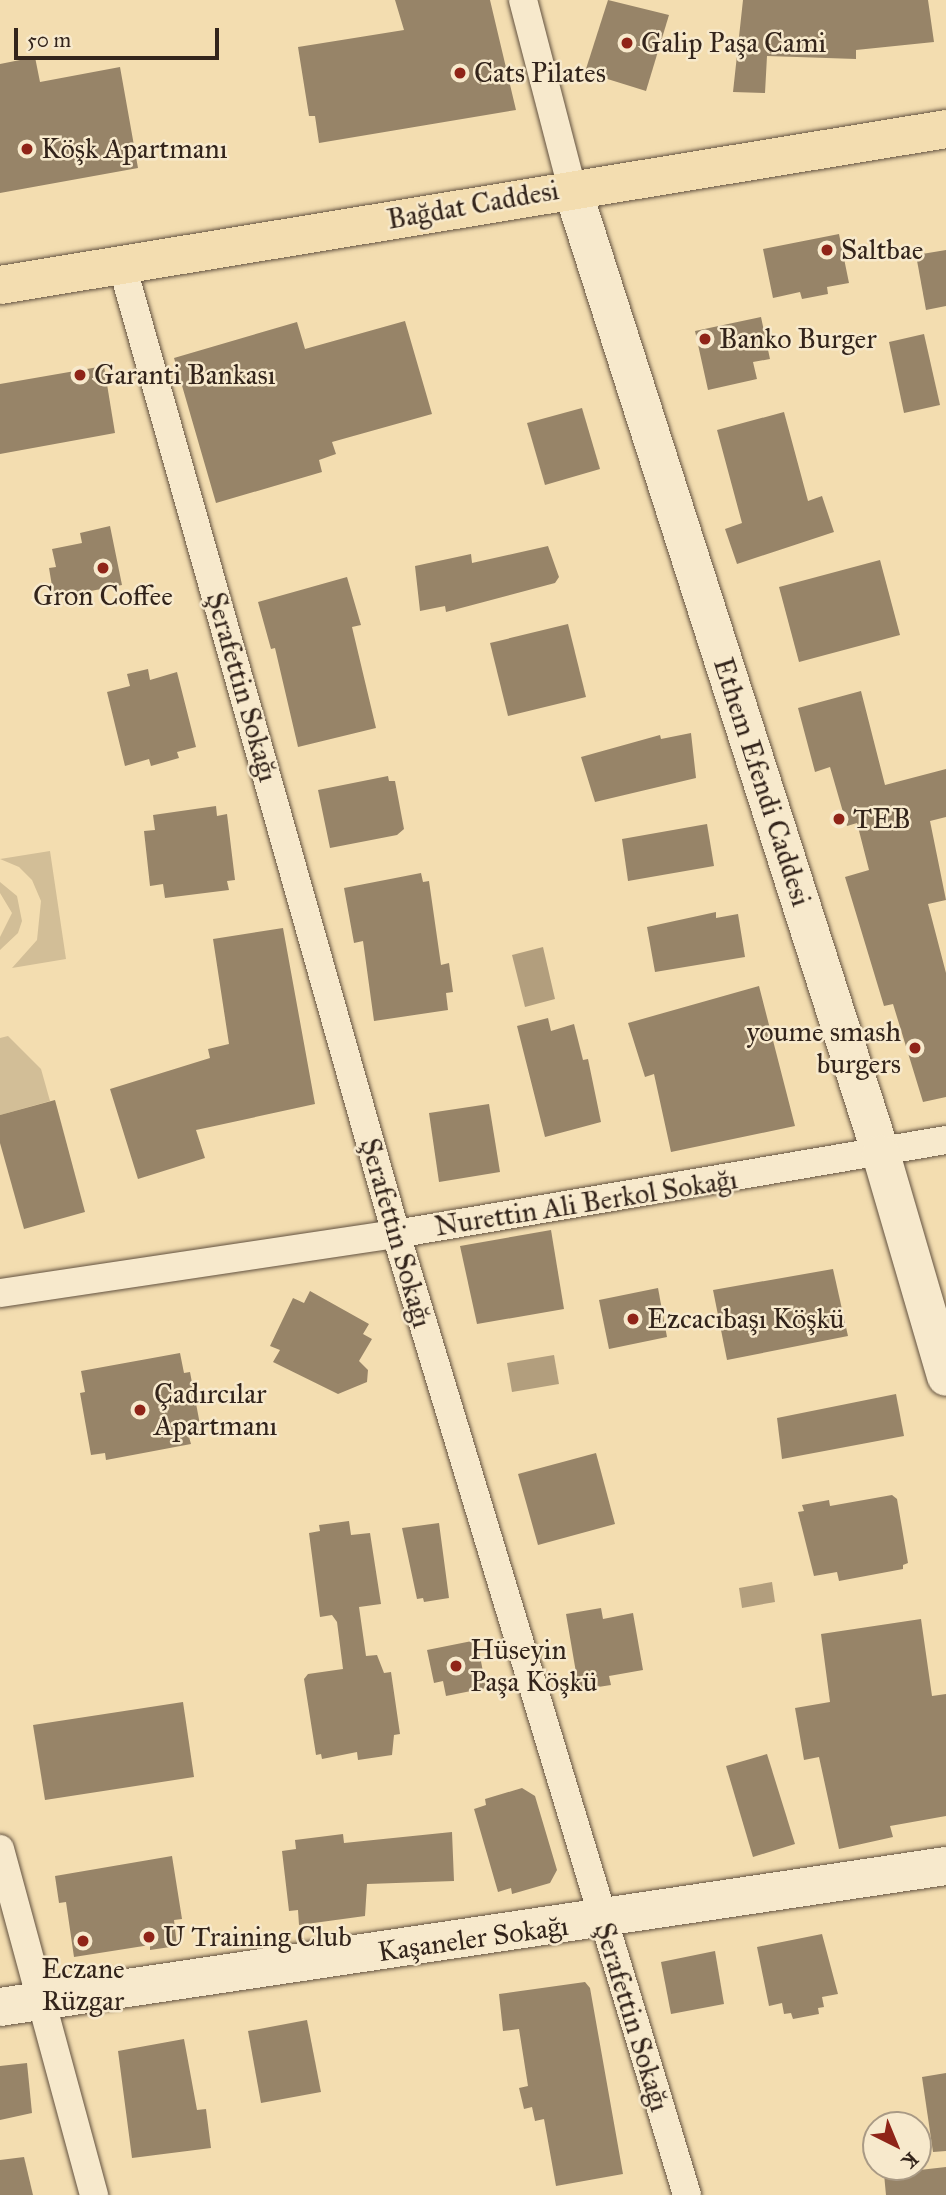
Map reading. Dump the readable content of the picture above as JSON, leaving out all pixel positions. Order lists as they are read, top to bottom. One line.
{"streets":{"main road":["Bağdat Caddesi","Ethem Efendi Caddesi","Kaşaneler Sokağı"],"street":["Şerafettin Sokağı","Nurettin Ali Berkol Sokağı"]},"crossings":[["Bağdat Caddesi","Şerafettin Sokağı"],["Bağdat Caddesi","Ethem Efendi Caddesi"],["Şerafettin Sokağı","Nurettin Ali Berkol Sokağı"],["Şerafettin Sokağı","Kaşaneler Sokağı"],["Ethem Efendi Caddesi","Nurettin Ali Berkol Sokağı"]],"places":["Galip Paşa Cami","Cats Pilates","Köşk Apartmanı","Saltbae","Banko Burger","Garanti Bankası","Gron Coffee","TEB","youme smash burgers","Ezcacıbaşı Köşkü","Çadırcılar Apartmanı","Hüseyin Paşa Köşkü","U Training Club","Eczane Rüzgar"],"scale_bar":"50 m","north":"bottom right"}
